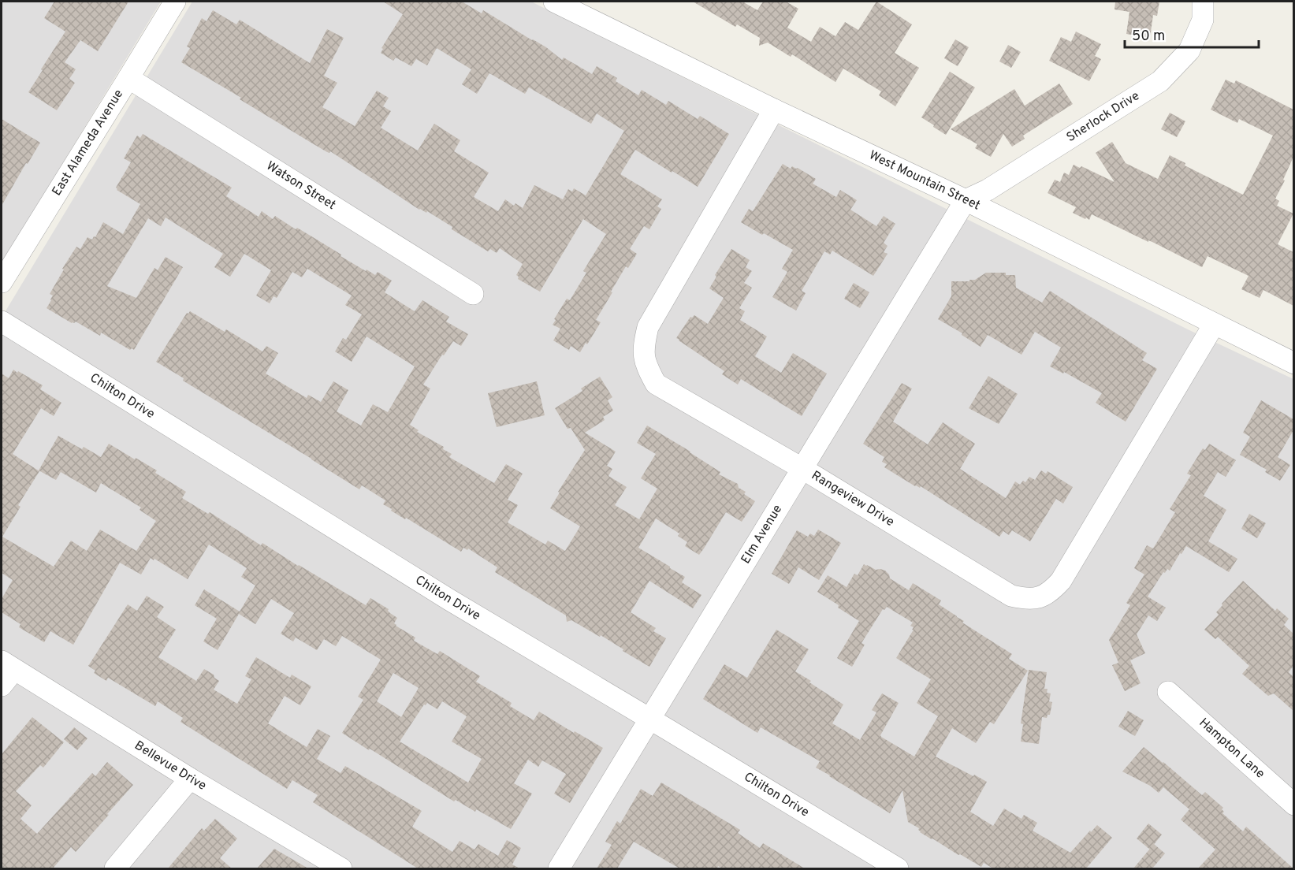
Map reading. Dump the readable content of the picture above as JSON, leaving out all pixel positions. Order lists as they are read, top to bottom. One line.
{"streets":{"street":["Sherlock Drive","East Alameda Avenue","West Mountain Street","Watson Street","Chilton Drive","Rangeview Drive","Elm Avenue","Hampton Lane","Bellevue Drive"]},"crossings":[["Sherlock Drive","West Mountain Street"],["Sherlock Drive","Elm Avenue"],["East Alameda Avenue","Watson Street"],["West Mountain Street","Rangeview Drive"],["West Mountain Street","Elm Avenue"],["Chilton Drive","Elm Avenue"],["Rangeview Drive","Elm Avenue"]],"scale_bar":"50 m"}
